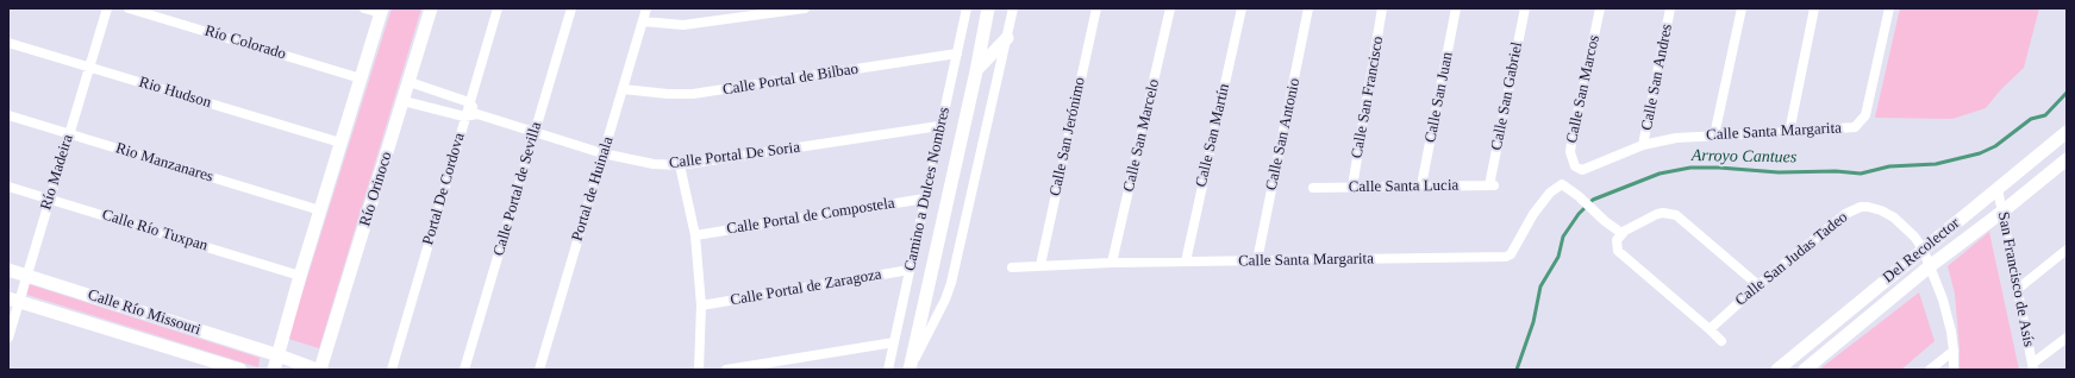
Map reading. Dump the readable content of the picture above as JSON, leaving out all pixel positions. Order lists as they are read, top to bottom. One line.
{"streets":{"street":["Río Colorado","Calle San Andres","Calle Portal de Bilbao","Calle San Marcos","Rio Hudson","Calle San Gabriel","Calle San Francisco","Calle San Juan","Calle Santa Margarita","Calle San Antonio","Calle San Marcelo","Calle San Martín","Calle San Jerónimo","Calle Portal De Soria","Rio Manzanares","Río Madeira","Calle Santa Lucia","Río Orinoco","Portal De Cordova","Calle Portal de Sevilla","Portal de Huinala","Camino a Dulces Nombres","Calle Portal de Compostela","Calle Río Tuxpan","Del Recolector","Calle San Judas Tadeo","San Francisco de Asís","Calle Portal de Zaragoza","Calle Río Missouri"]},"crossings":[["Calle San Andres","Calle Santa Margarita"],["Calle Portal de Bilbao","Portal de Huinala"],["Calle Portal de Bilbao","Camino a Dulces Nombres"],["Calle San Marcos","Calle Santa Margarita"],["Rio Hudson","Río Madeira"],["Calle San Gabriel","Calle Santa Lucia"],["Calle San Francisco","Calle Santa Lucia"],["Calle San Juan","Calle Santa Lucia"],["Calle Santa Margarita","Calle San Antonio"],["Calle Santa Margarita","Calle San Marcelo"],["Calle Santa Margarita","Calle San Martín"],["Calle Santa Margarita","Calle San Jerónimo"],["Calle Portal De Soria","Río Orinoco"],["Calle Portal De Soria","Portal De Cordova"],["Calle Portal De Soria","Calle Portal de Sevilla"],["Calle Portal De Soria","Portal de Huinala"],["Calle Portal De Soria","Camino a Dulces Nombres"],["Rio Manzanares","Río Madeira"],["Río Madeira","Calle Río Tuxpan"],["Río Madeira","Calle Río Missouri"],["Camino a Dulces Nombres","Calle Portal de Compostela"],["Camino a Dulces Nombres","Calle Portal de Zaragoza"],["Del Recolector","Calle San Judas Tadeo"],["Del Recolector","San Francisco de Asís"]],"water":["Arroyo Cantues"]}
